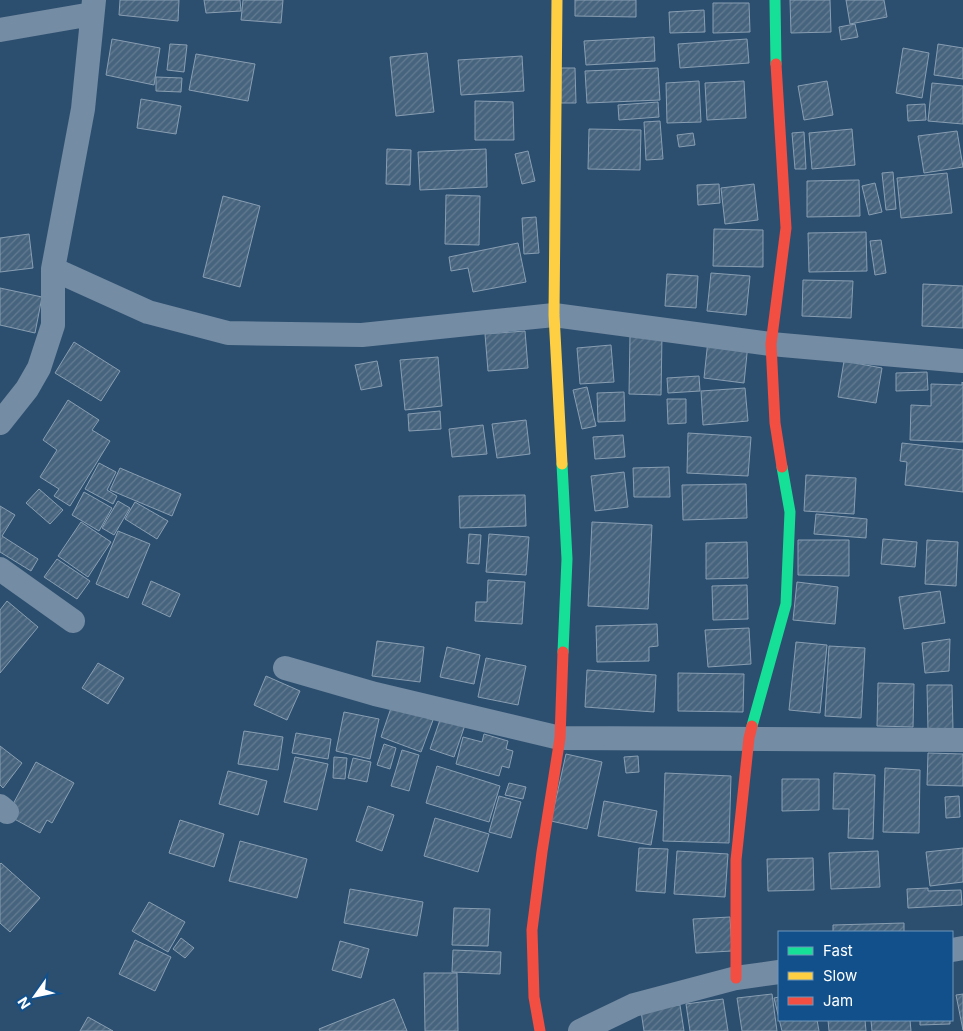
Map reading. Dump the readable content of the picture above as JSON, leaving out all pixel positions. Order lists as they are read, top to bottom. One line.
{"legend":["Fast","Slow","Jam"],"north":"bottom left"}
